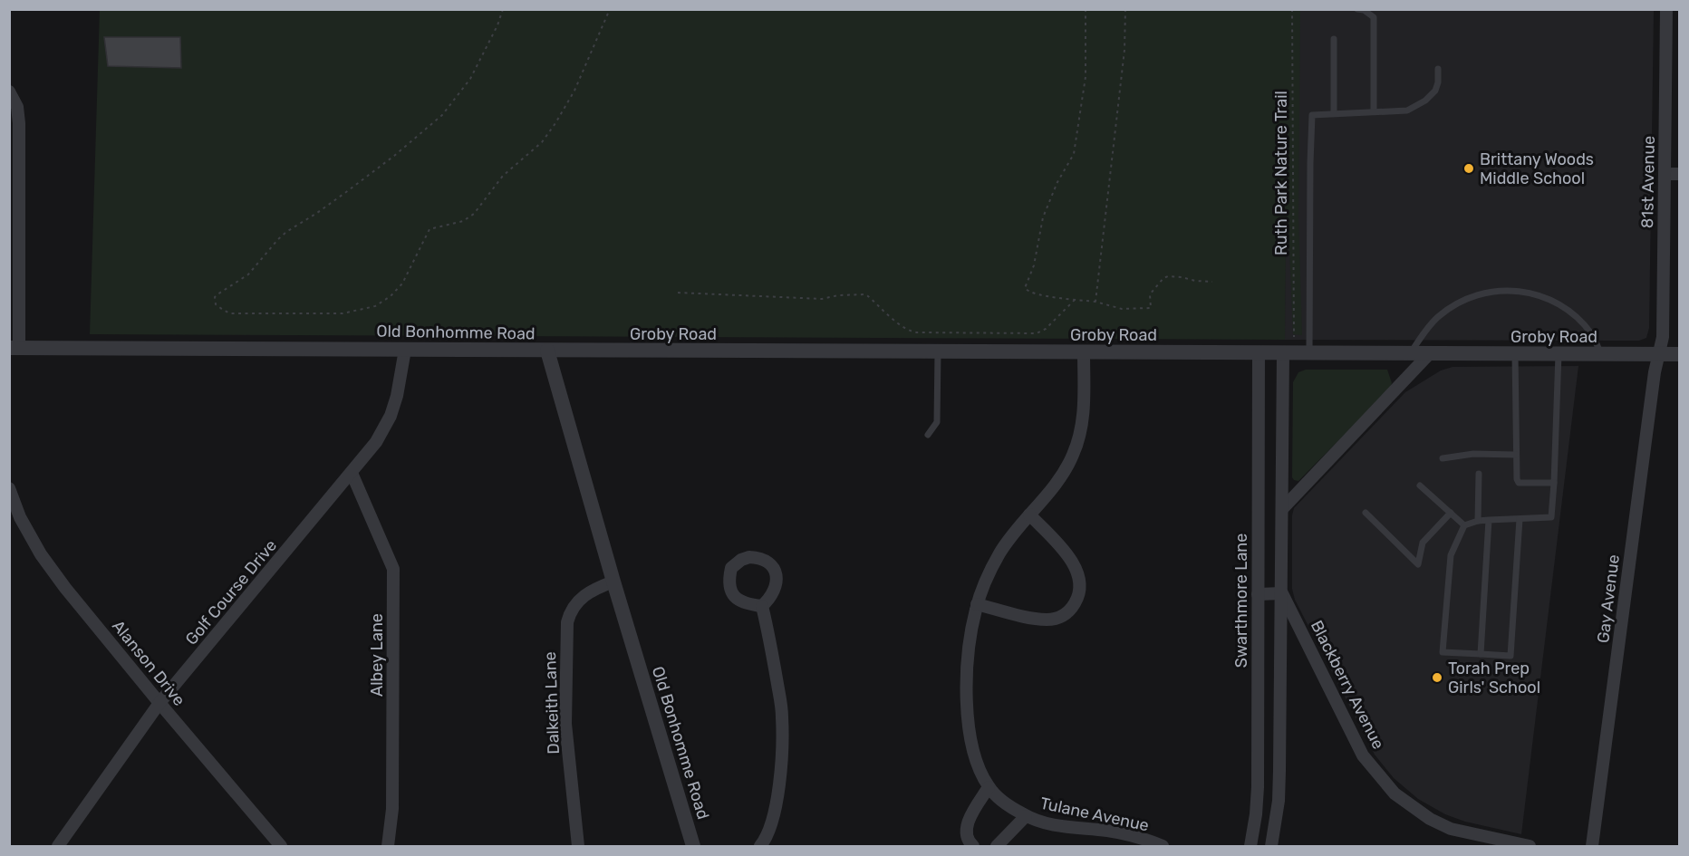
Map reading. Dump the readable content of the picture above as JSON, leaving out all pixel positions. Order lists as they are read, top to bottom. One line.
{"streets":{"street":["81st Avenue","Old Bonhomme Road","Groby Road","Golf Course Drive","Gay Avenue","Swarthmore Lane","Albey Lane","Alanson Drive","Blackberry Avenue","Dalkeith Lane","Tulane Avenue"],"path":["Ruth Park Nature Trail"]},"crossings":[["81st Avenue","Groby Road"],["81st Avenue","Gay Avenue"],["Old Bonhomme Road","Groby Road"],["Old Bonhomme Road","Golf Course Drive"],["Old Bonhomme Road","Dalkeith Lane"],["Groby Road","Gay Avenue"],["Groby Road","Swarthmore Lane"],["Groby Road","Tulane Avenue"],["Golf Course Drive","Albey Lane"],["Golf Course Drive","Alanson Drive"]],"places":["Brittany Woods Middle School","Torah Prep Girls' School"]}
